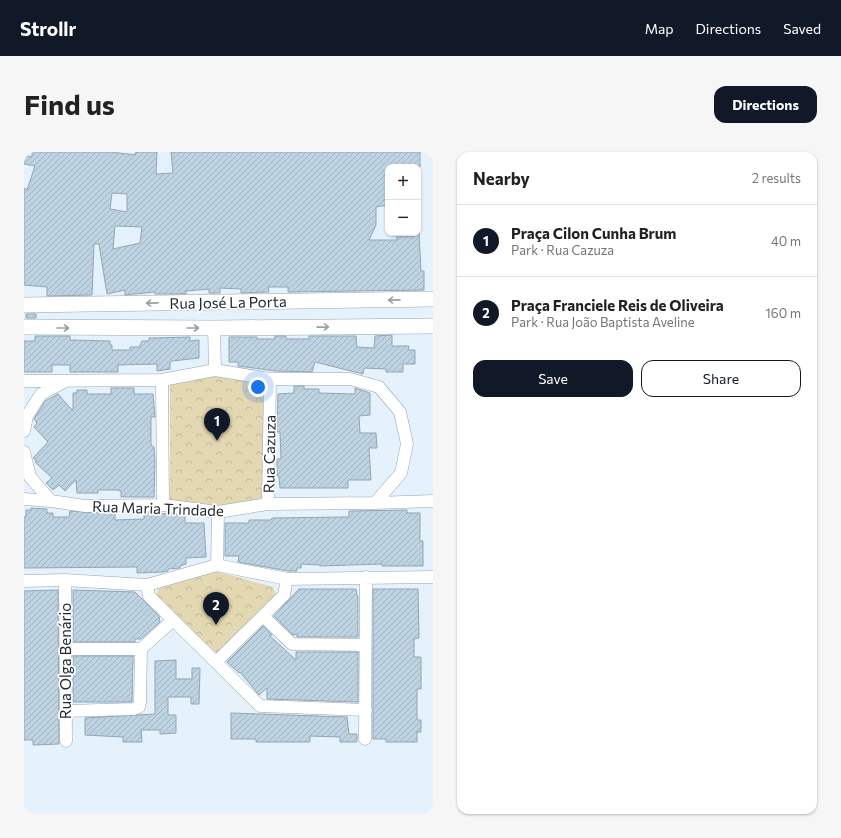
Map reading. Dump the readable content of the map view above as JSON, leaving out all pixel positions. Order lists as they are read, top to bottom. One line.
{"streets":{"street":["Rua José La Porta","Rua Cazuza","Rua Maria Trindade","Rua Olga Benário"]},"crossings":[["Rua Cazuza","Rua Maria Trindade"]],"page":{"header":"Strollr","nav":["Map","Directions","Saved"],"buttons":["Directions",["Save","Share"]],"title":"Find us","heading":["Nearby","2 results"],"map_buttons":["+","−"],"list":[{"mark":"1","name":"Praça Cilon Cunha Brum","note":"Park · Rua Cazuza","value":"40 m"},{"mark":"2","name":"Praça Franciele Reis de Oliveira","note":"Park · Rua João Baptista Aveline","value":"160 m"}],"pins":["1","2"]}}
